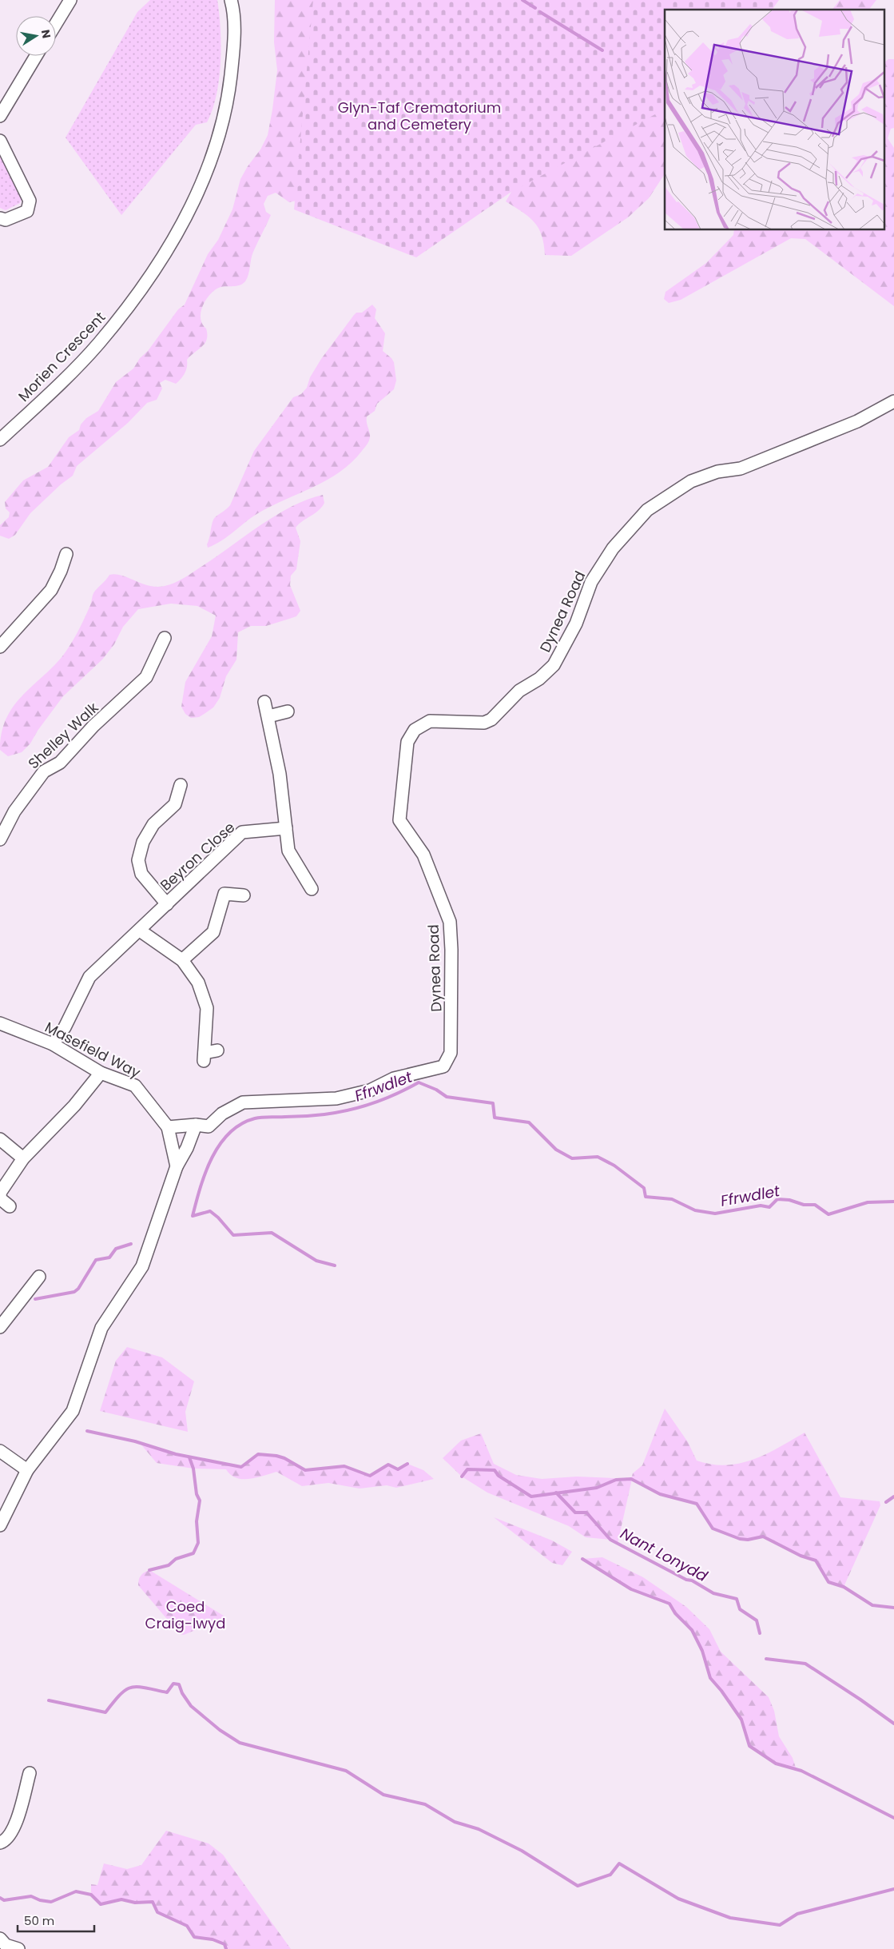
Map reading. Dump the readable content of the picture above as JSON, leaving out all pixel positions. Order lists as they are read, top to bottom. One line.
{"streets":{"street":["Morien Crescent","Dynea Road","Shelley Walk","Beyron Close","Masefield Way"]},"crossings":[["Dynea Road","Masefield Way"],["Beyron Close","Masefield Way"]],"water":["Ffrwdlet","Nant Lonydd"],"parks":["Glyn-Taf Crematorium and Cemetery","Coed Craig-lwyd"],"scale_bar":"50 m","north":"right"}
